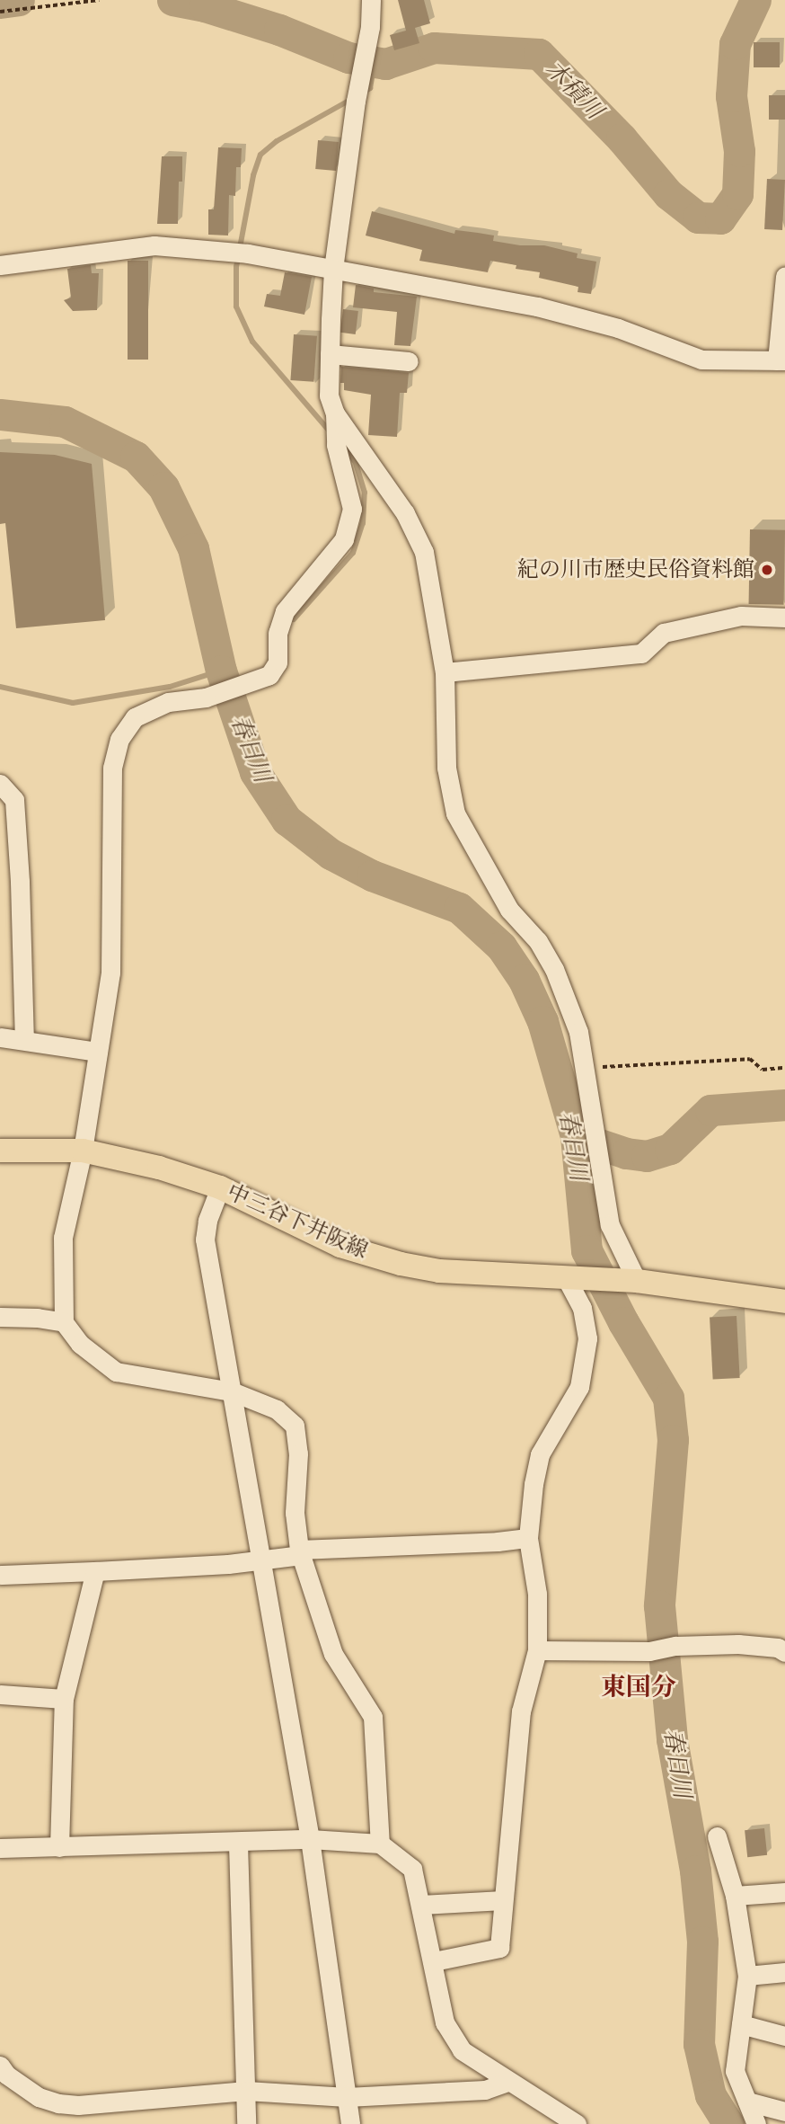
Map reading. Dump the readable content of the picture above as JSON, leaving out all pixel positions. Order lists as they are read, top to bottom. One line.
{"streets":{"main road":["中三谷下井阪線"]},"districts":["東国分"],"water":["木積川","春日川"],"places":["紀の川市歴史民俗資料館"]}
